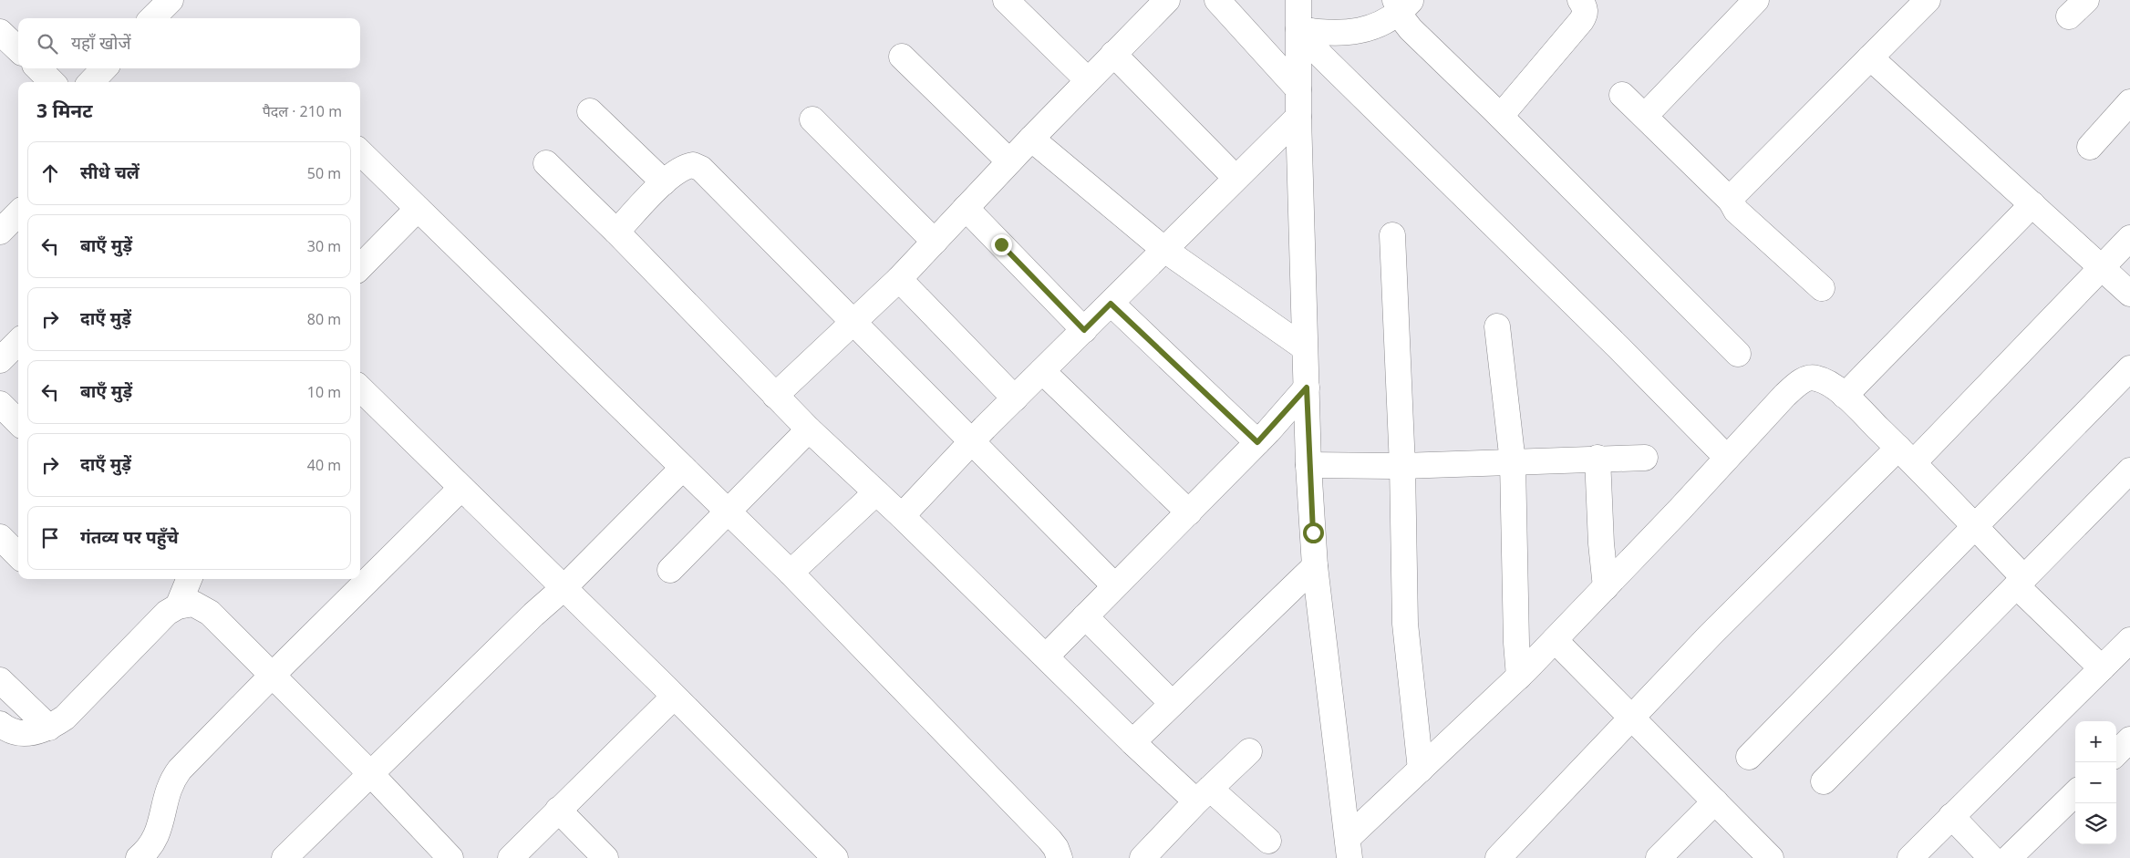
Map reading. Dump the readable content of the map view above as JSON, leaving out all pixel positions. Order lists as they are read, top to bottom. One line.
{"page":{"search":"यहाँ खोजें","heading":["3 मिनट","पैदल · 210 m"],"list":[["सीधे चलें","50 m"],["बाएँ मुड़ें","30 m"],["दाएँ मुड़ें","80 m"],["बाएँ मुड़ें","10 m"],["दाएँ मुड़ें","40 m"],"गंतव्य पर पहुँचे"],"map_buttons":["+","−"]}}
